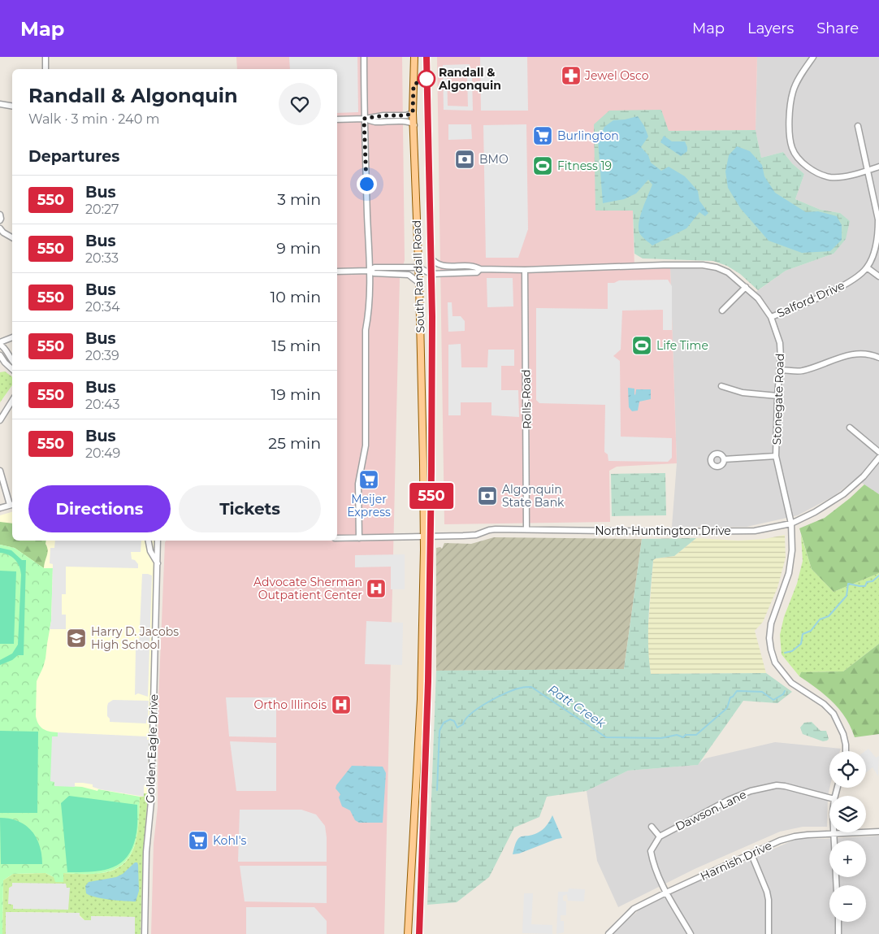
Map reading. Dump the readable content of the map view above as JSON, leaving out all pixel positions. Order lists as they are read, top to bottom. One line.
{"streets":{"main road":["South Randall Road"],"street":["Salford Drive","Rolls Road","Stonegate Road","North Huntington Drive","Golden Eagle Drive","Dawson Lane","Harnish Drive"]},"crossings":[["South Randall Road","Stonegate Road"],["South Randall Road","North Huntington Drive"],["Salford Drive","Stonegate Road"],["Rolls Road","Stonegate Road"],["Rolls Road","North Huntington Drive"],["Stonegate Road","North Huntington Drive"]],"water":["Ratt Creek"],"places":{"pharmacy":["Jewel Osco"],"other":["Randall & Algonquin"],"supermarket":["Burlington","Meijer Express","Kohl's"],"bank":["BMO","Algonquin State Bank"],"sports":["Fitness 19","Life Time"],"hospital":["Advocate Sherman Outpatient Center","Ortho Illinois"],"school or university":["Harry D. Jacobs High School"]},"lines":["bus line 550"],"page":{"header":"Map","nav":["Map","Layers","Share"],"on_map":"550","heading":[["Randall & Algonquin","Walk · 3 min · 240 m"],"Departures"],"list":[{"mark":"550","name":"Bus","note":"20:27","value":"3 min"},{"mark":"550","name":"Bus","note":"20:33","value":"9 min"},{"mark":"550","name":"Bus","note":"20:34","value":"10 min"},{"mark":"550","name":"Bus","note":"20:39","value":"15 min"},{"mark":"550","name":"Bus","note":"20:43","value":"19 min"},{"mark":"550","name":"Bus","note":"20:49","value":"25 min"}],"buttons":["Directions","Tickets"],"map_buttons":["+","−"]}}
